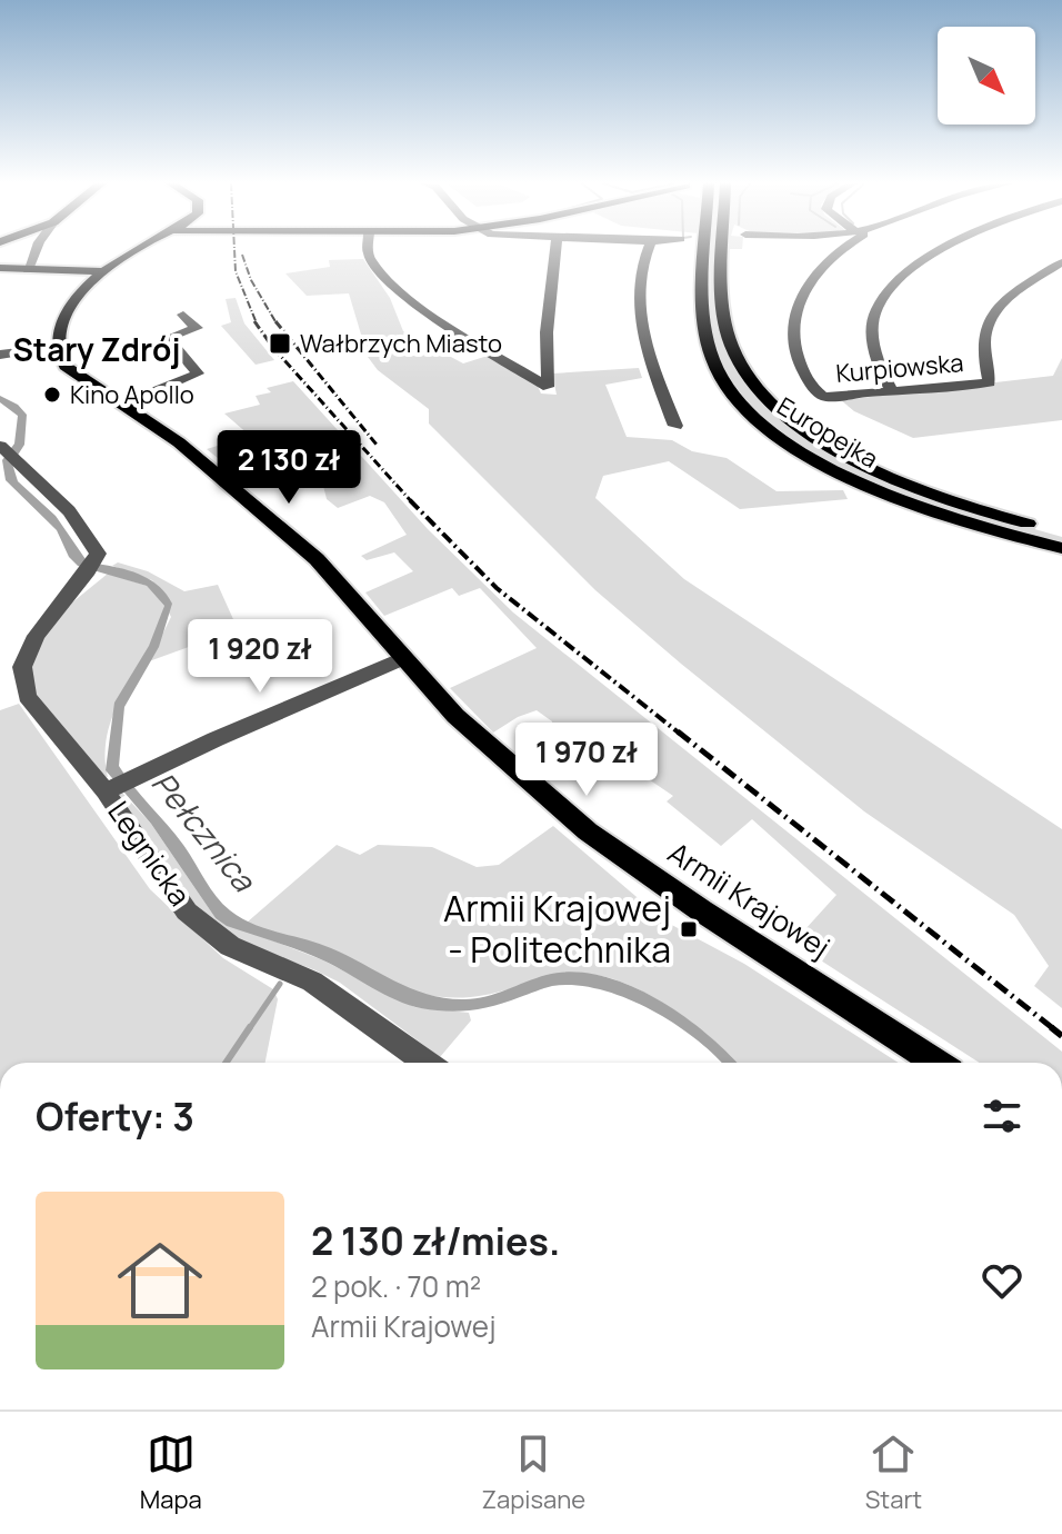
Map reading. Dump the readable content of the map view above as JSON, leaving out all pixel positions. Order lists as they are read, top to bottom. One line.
{"streets":{"main road":["Europejka","Armii Krajowej"],"street":["Kurpiowska","Legnicka"]},"districts":["Stary Zdrój"],"water":["Pełcznica"],"places":{"transit":["Wałbrzych Miasto","Armii Krajowej - Politechnika"],"other":["Kino Apollo"]},"north":"bottom right","page":{"price":["2 130 zł","1 920 zł","1 970 zł"],"heading":"Oferty: 3","list":[{"name":"2 130 zł/mies.","note":"2 pok. · 70 m² · Armii Krajowej"}],"tabs":["Mapa","Zapisane","Start"]}}
